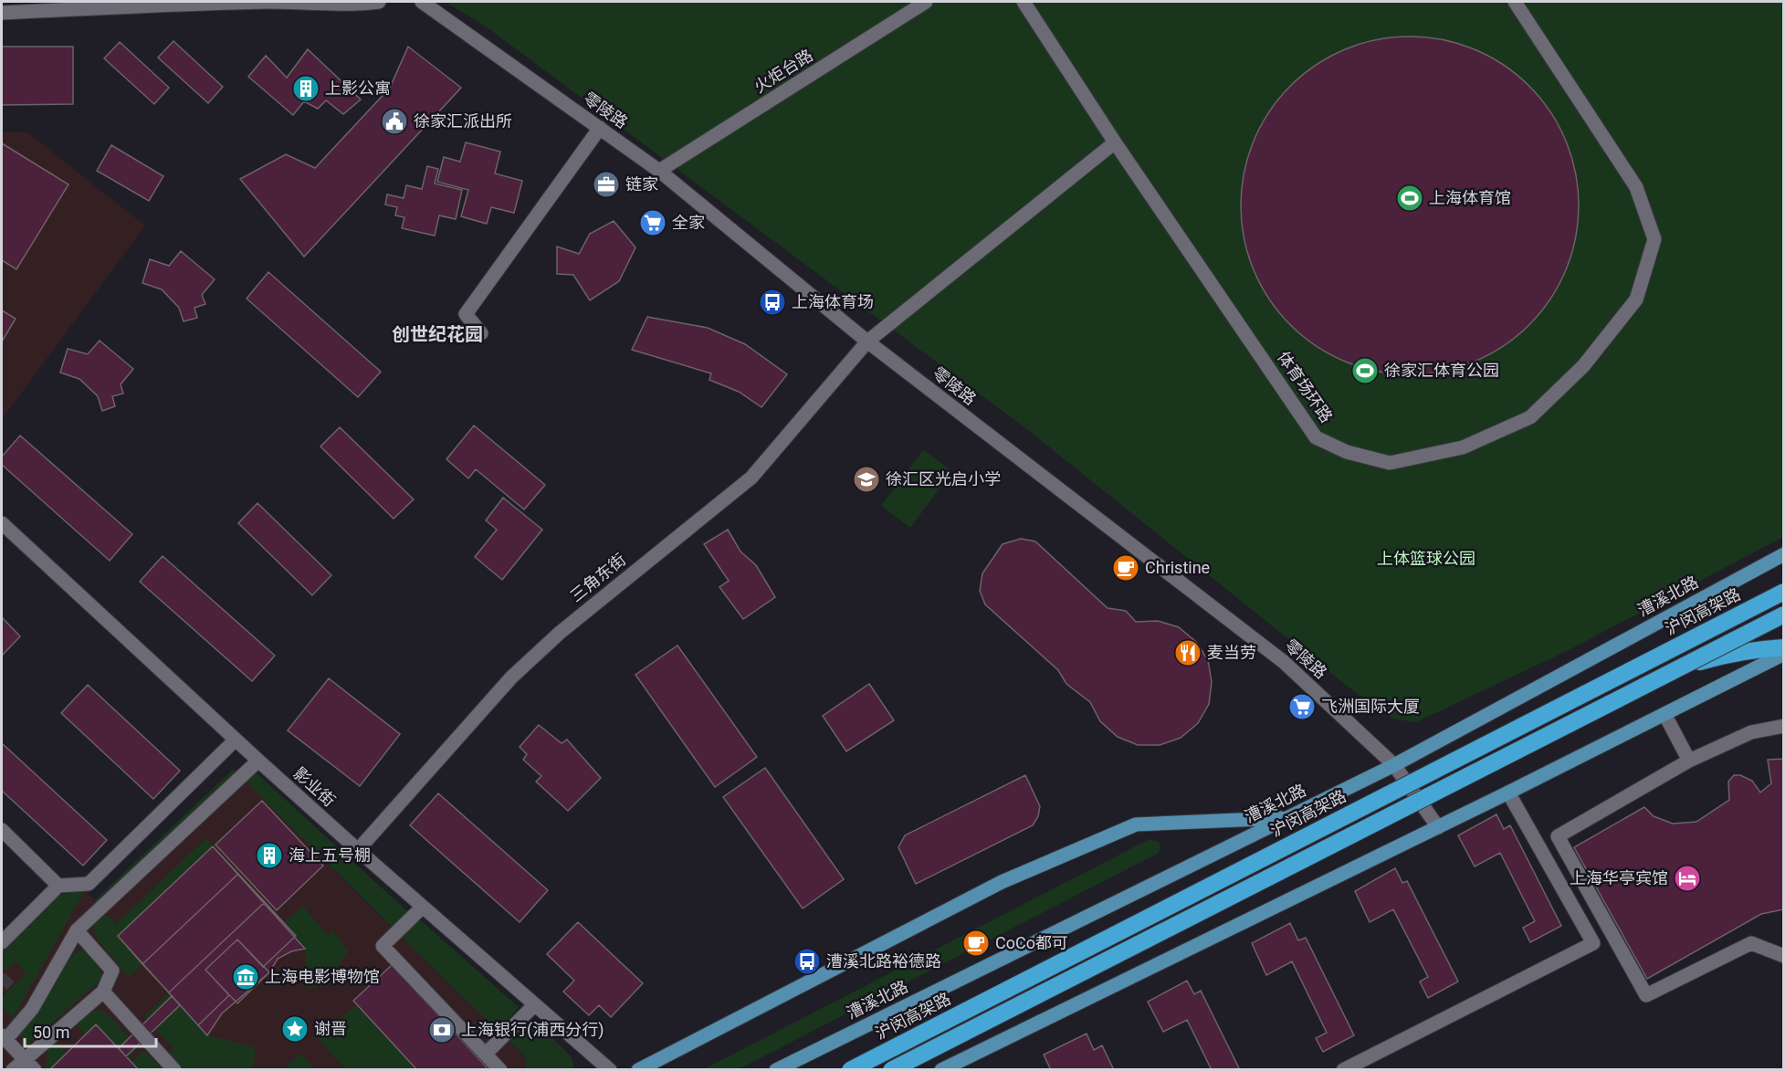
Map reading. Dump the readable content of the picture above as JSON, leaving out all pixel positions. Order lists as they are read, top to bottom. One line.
{"streets":{"highway":["沪闵高架路"],"main road":["漕溪北路"],"street":["火炬台路","零陵路","体育场环路","三角东街","影业街"]},"crossings":[["火炬台路","零陵路"],["零陵路","三角东街"],["零陵路","漕溪北路"],["体育场环路","三角东街"],["三角东街","影业街"]],"districts":["创世纪花园"],"parks":["上体篮球公园"],"places":{"building":["上影公寓","海上五号棚"],"public building":["徐家汇派出所"],"office":["链家"],"sports":["上海体育馆","徐家汇体育公园"],"supermarket":["全家","飞洲国际大厦"],"bus stop":["上海体育场","漕溪北路裕德路"],"school or university":["徐汇区光启小学"],"cafe":["Christine","CoCo都可"],"restaurant":["麦当劳"],"hotel":["上海华亭宾馆"],"museum":["上海电影博物馆"],"place":["谢晋"],"bank":["上海银行(浦西分行)"]},"scale_bar":"50 m"}
